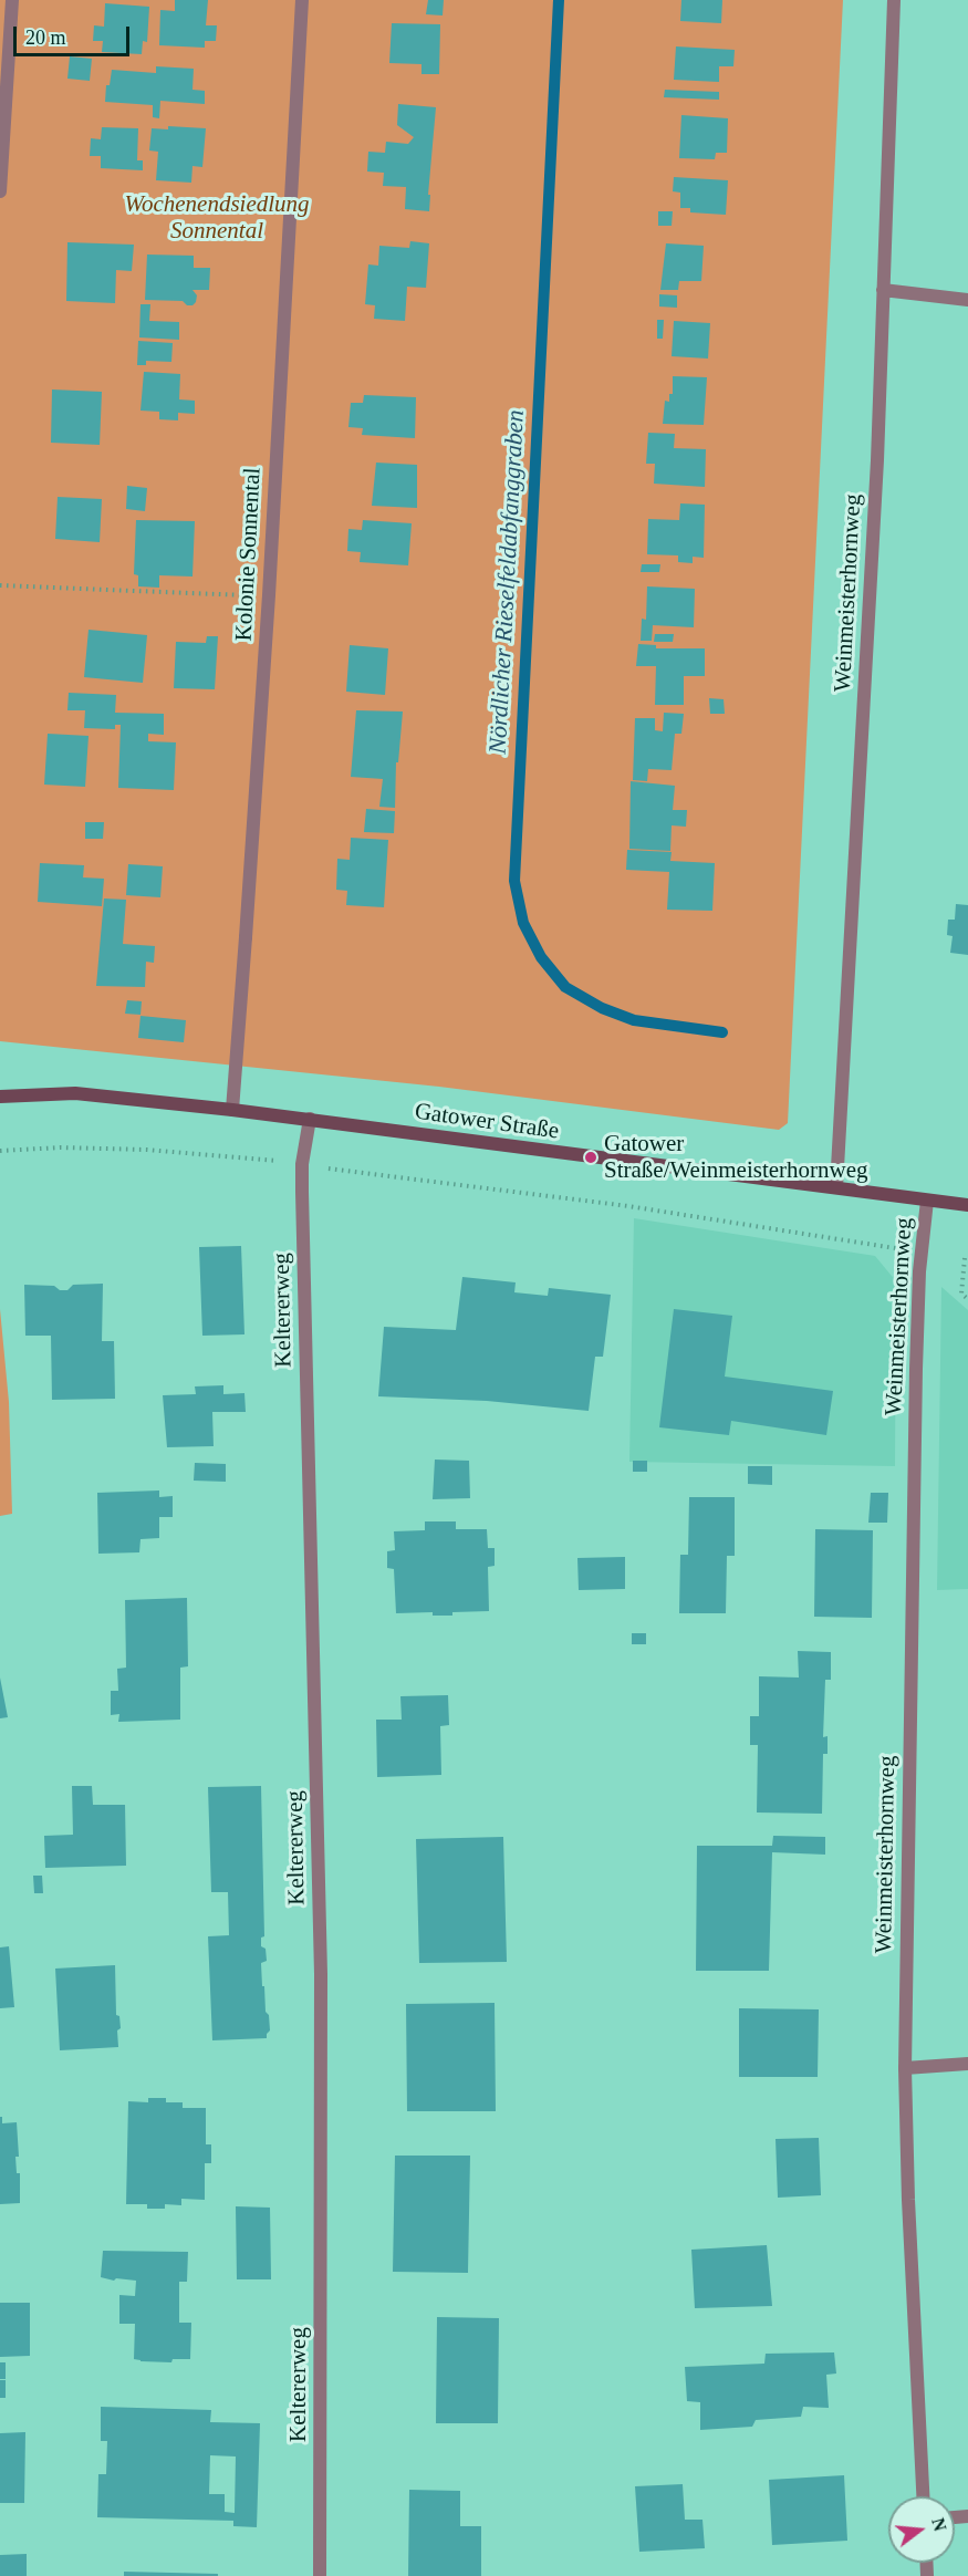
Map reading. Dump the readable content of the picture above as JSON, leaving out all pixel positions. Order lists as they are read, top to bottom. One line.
{"streets":{"main road":["Gatower Straße"],"street":["Kolonie Sonnental","Weinmeisterhornweg","Keltererweg"]},"crossings":[["Kolonie Sonnental","Gatower Straße"],["Weinmeisterhornweg","Gatower Straße"],["Gatower Straße","Keltererweg"]],"water":["Nördlicher Rieselfeldabfanggraben"],"parks":["Wochenendsiedlung Sonnental"],"places":["Gatower Straße/Weinmeisterhornweg"],"scale_bar":"20 m","north":"right"}
